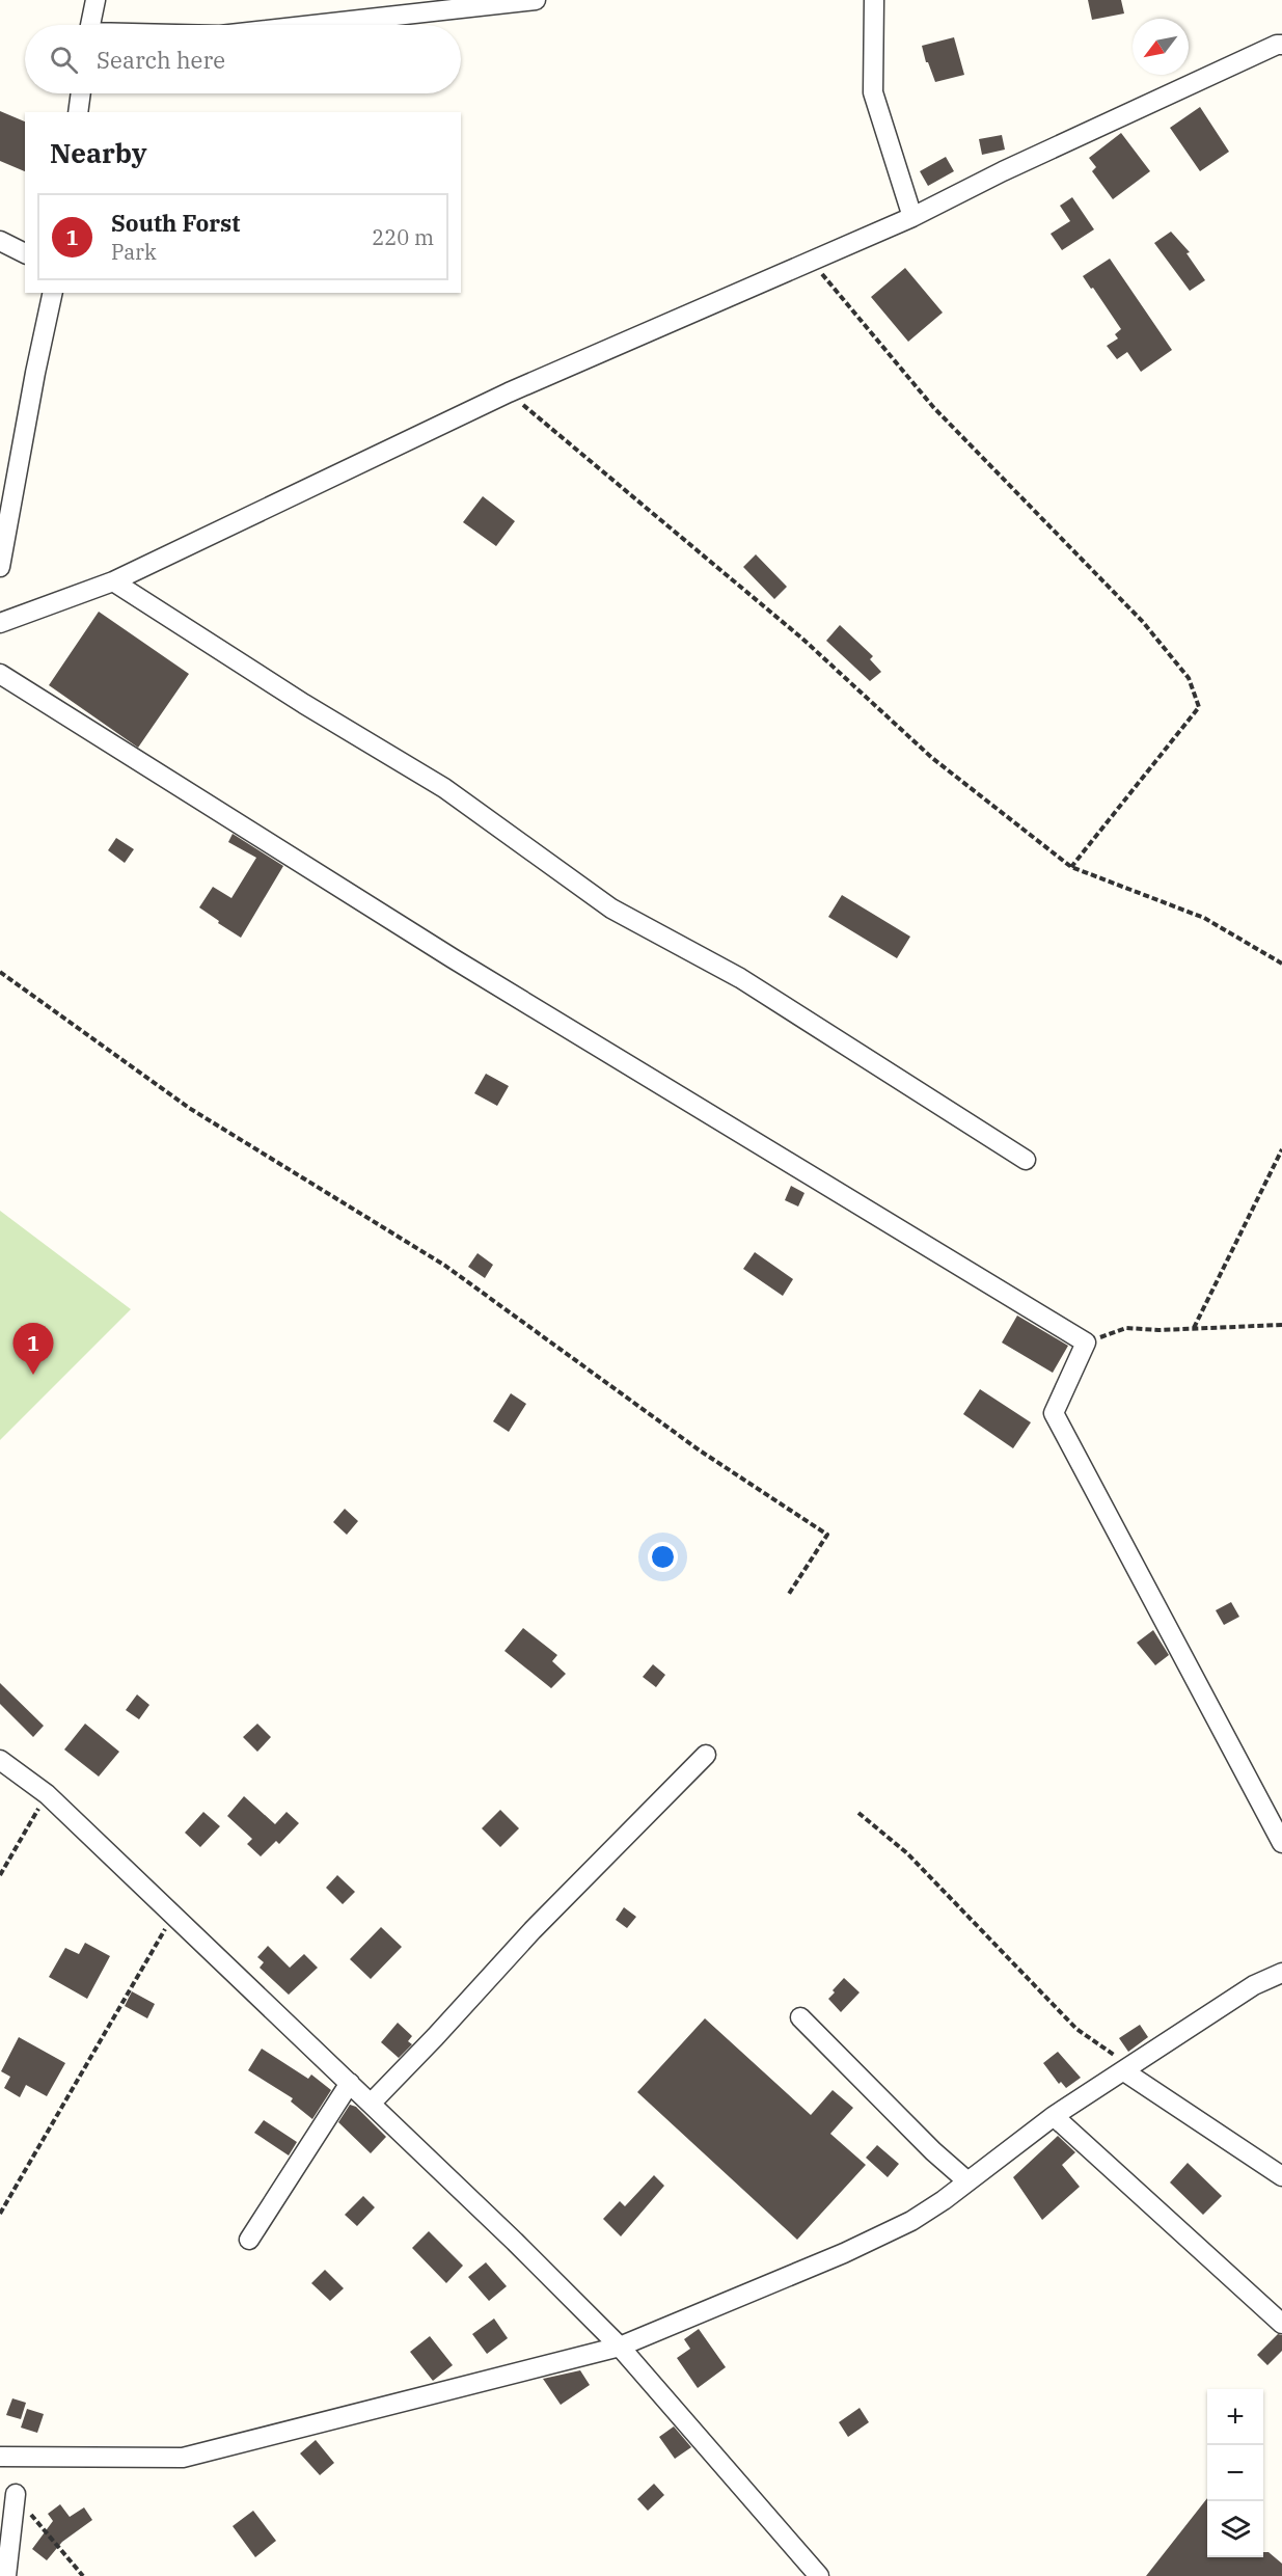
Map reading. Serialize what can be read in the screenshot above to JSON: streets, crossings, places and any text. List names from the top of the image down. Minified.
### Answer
{"north":"bottom left","page":{"search":"Search here","heading":"Nearby","list":[{"mark":"1","name":"South Forst","note":"Park","value":"220 m"}],"pins":"1","map_buttons":["+","−"]}}
